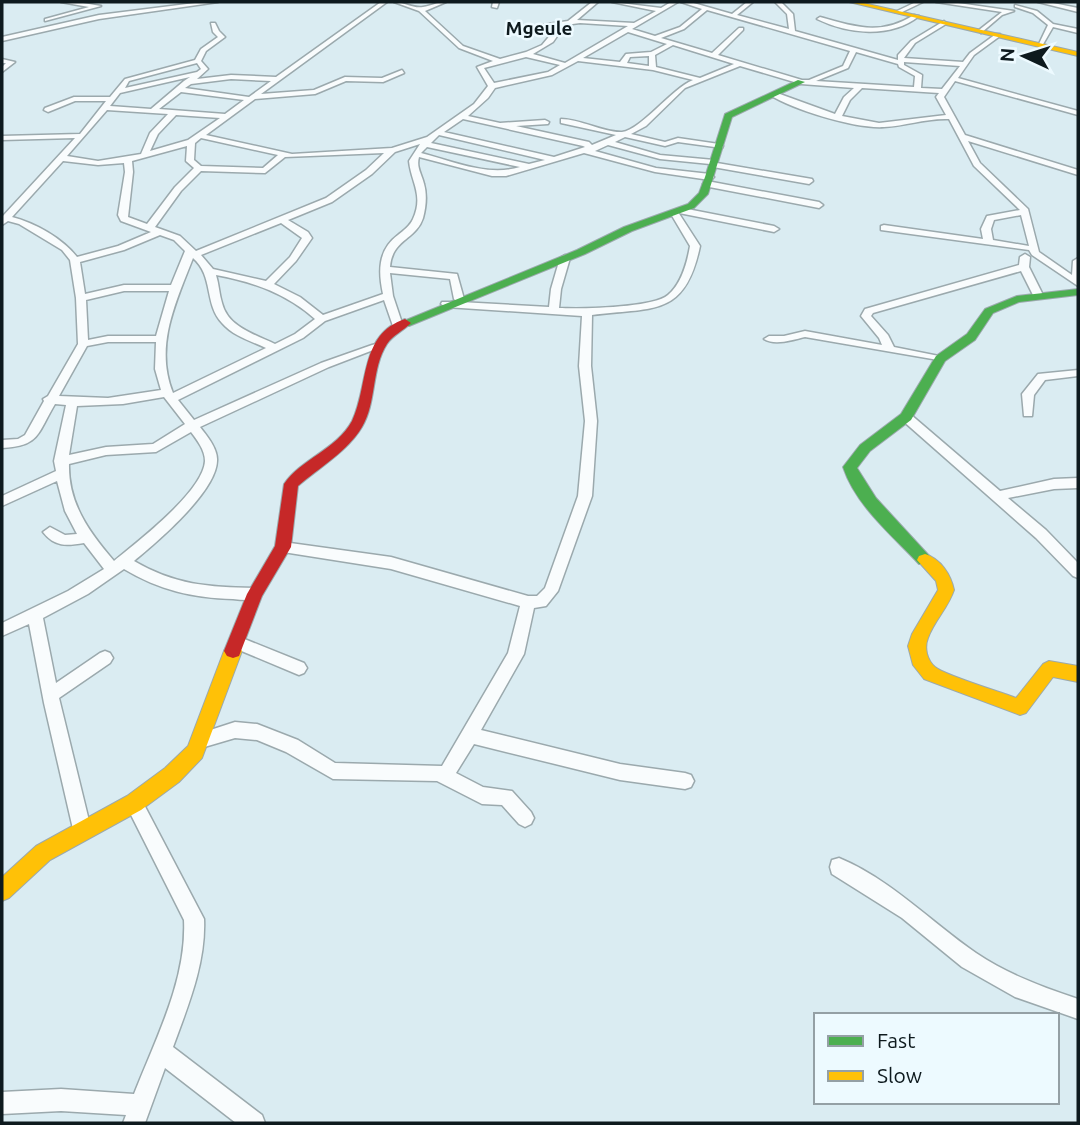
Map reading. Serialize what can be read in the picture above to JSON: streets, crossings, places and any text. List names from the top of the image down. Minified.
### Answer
{"districts":["Mgeule"],"legend":["Fast","Slow"],"north":"left"}
